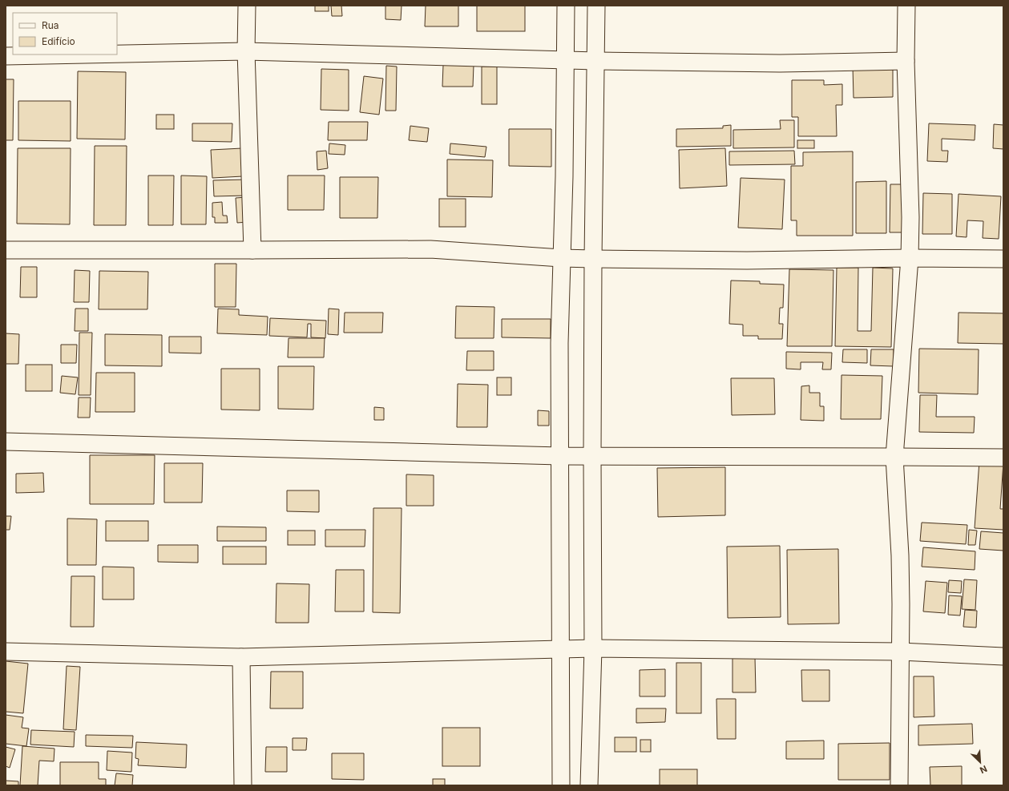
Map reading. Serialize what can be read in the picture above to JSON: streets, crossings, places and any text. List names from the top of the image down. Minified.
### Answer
{"legend":["Rua","Edifício"],"north":"bottom right"}
